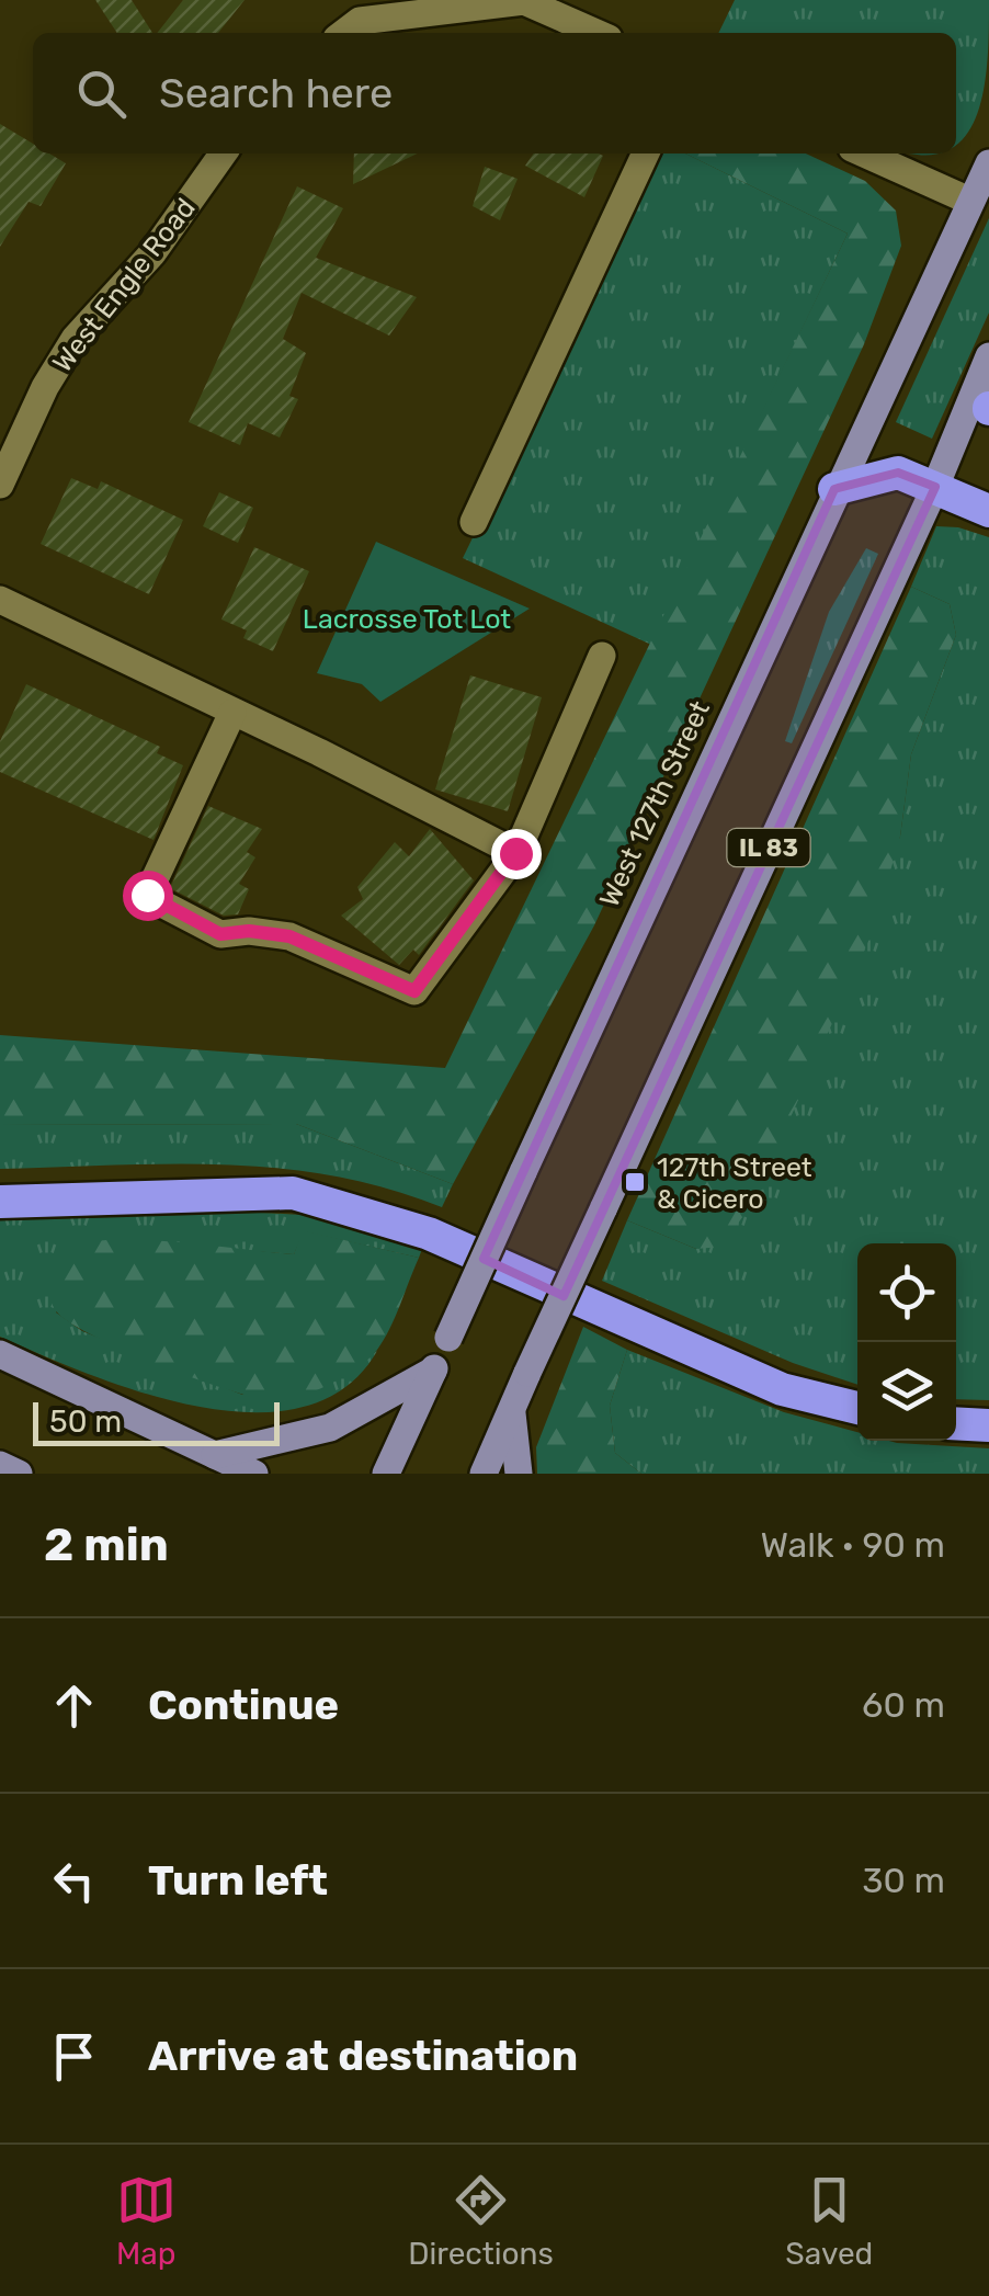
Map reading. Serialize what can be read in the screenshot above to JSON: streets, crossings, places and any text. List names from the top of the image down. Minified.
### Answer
{"streets":{"main road":["West 127th Street","IL 83"],"street":["West Engle Road"]},"parks":["Lacrosse Tot Lot"],"places":{"transit":["127th Street & Cicero"]},"scale_bar":"50 m","page":{"search":"Search here","scale":"50 m","heading":["2 min","Walk · 90 m"],"list":[["Continue","60 m"],["Turn left","30 m"],"Arrive at destination"],"nav":["Map","Directions","Saved"]}}
